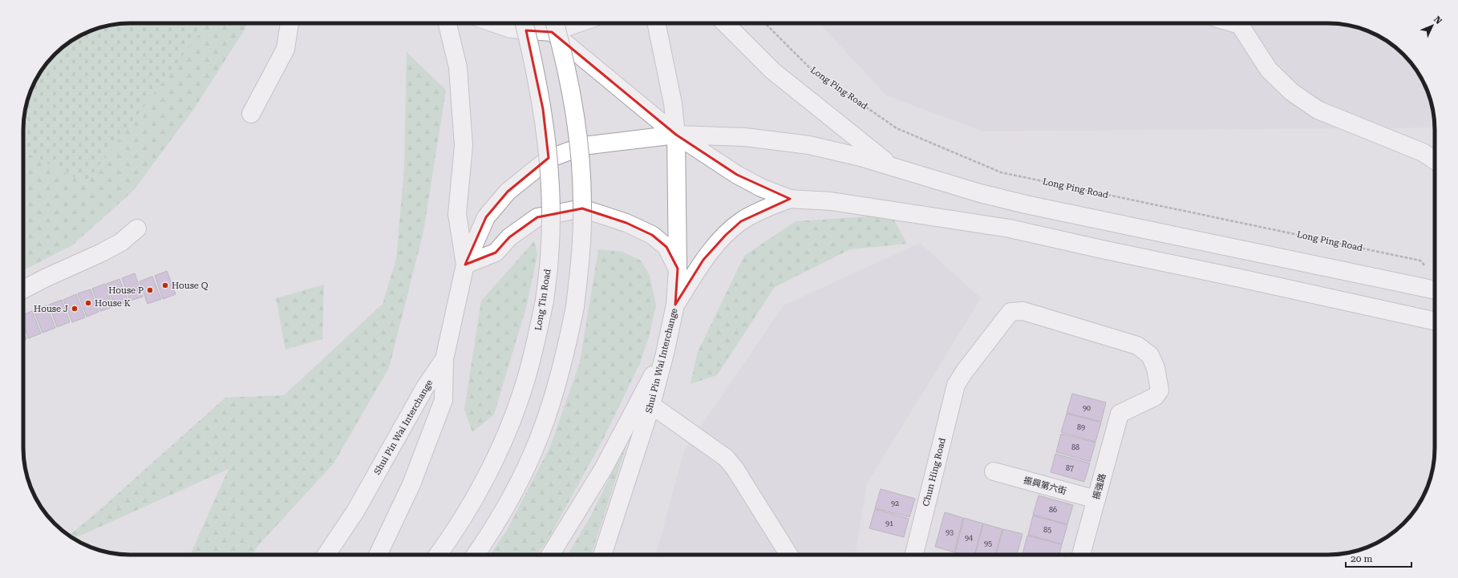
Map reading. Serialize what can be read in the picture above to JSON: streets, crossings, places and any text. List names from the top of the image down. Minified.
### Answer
{"streets":{"main road":["Long Tin Road","Shui Pin Wai Interchange","Chun Hing Road","振興第六街","振強路"],"path":["Long Ping Road"]},"crossings":[["Chun Hing Road","振強路"],["振興第六街","振強路"]],"places":["House Q","House P","House K","House J"],"house_numbers":["90","89","88","87","92","86","91","85","93","94","95"],"scale_bar":"20 m","north":"top right"}
